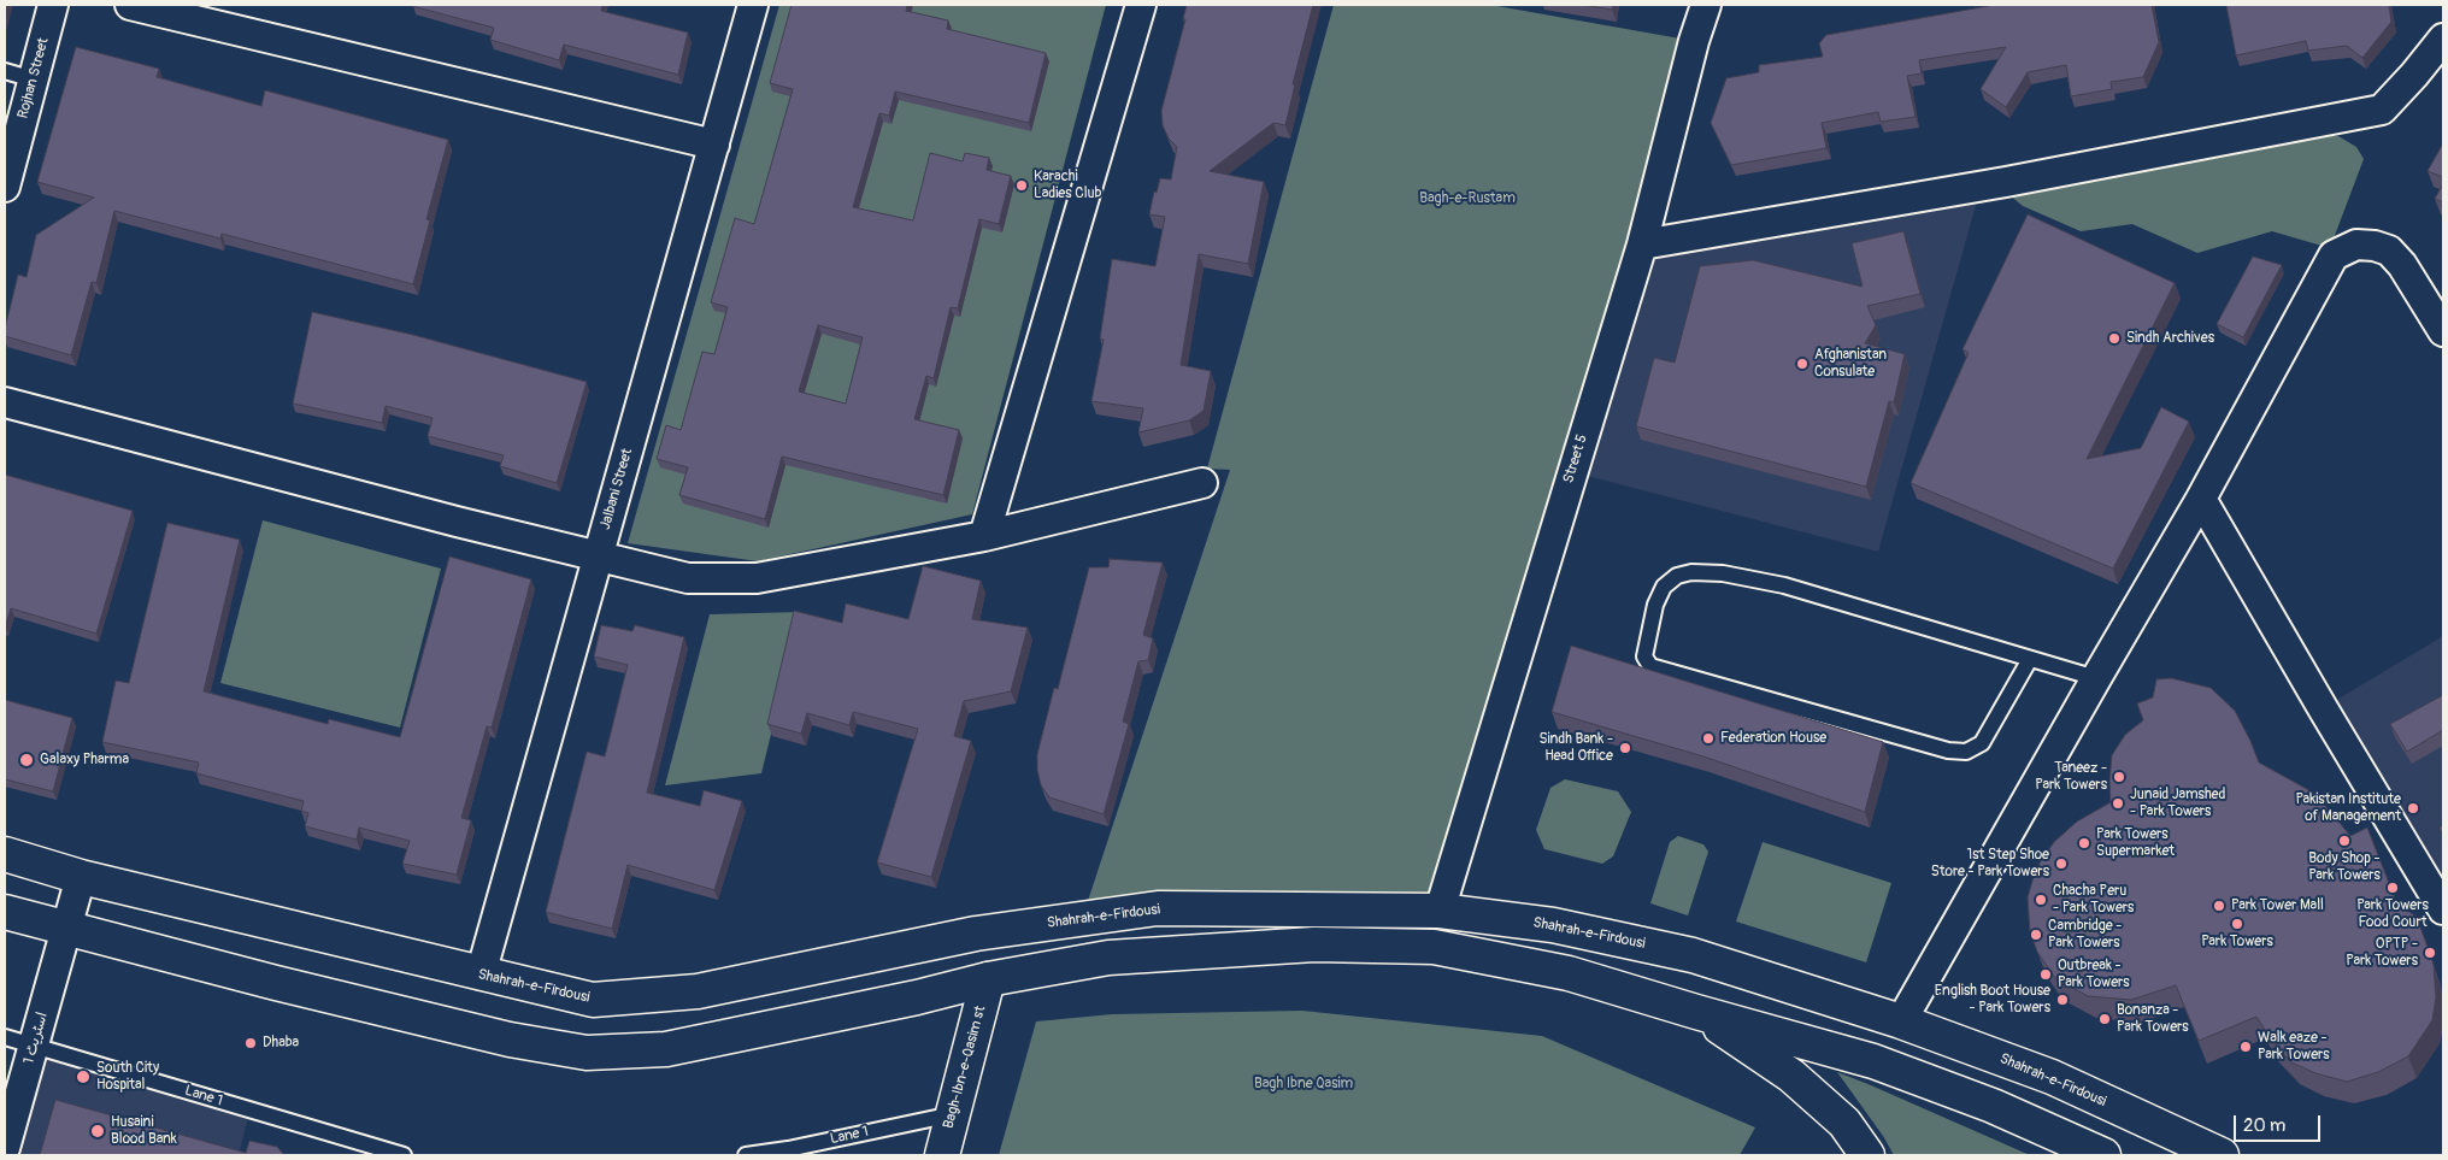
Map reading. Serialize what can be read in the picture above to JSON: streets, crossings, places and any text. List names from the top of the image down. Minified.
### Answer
{"streets":{"main road":["Shahrah-e-Firdousi","Bagh-Ibn-e-Qasim st"],"street":["Rojhan Street","Street 5","Jalbani Street","اسٹریٹ 1"],"lane":["Lane 1"]},"crossings":[["Street 5","Shahrah-e-Firdousi"],["Jalbani Street","Shahrah-e-Firdousi"],["Shahrah-e-Firdousi","اسٹریٹ 1"],["اسٹریٹ 1","Lane 1"],["Bagh-Ibn-e-Qasim st","Lane 1"]],"parks":["Bagh-e-Rustam","Bagh Ibne Qasim"],"places":["Karachi Ladies Club","Sindh Archives","Afghanistan Consulate","Federation House","Sindh Bank - Head Office","Galaxy Pharma","Taneez - Park Towers","Junaid Jamshed - Park Towers","Pakistan Institute of Management","Body Shop - Park Towers","Park Towers Supermarket","1st Step Shoe Store - Park Towers","Park Towers Food Court","Chacha Peru - Park Towers","Park Tower Mall","Park Towers","Cambridge - Park Towers","OPTP - Park Towers","Outbreak - Park Towers","English Boot House - Park Towers","Bonanza - Park Towers","Dhaba","Walk eaze - Park Towers","South City Hospital","Husaini Blood Bank"],"scale_bar":"20 m"}
